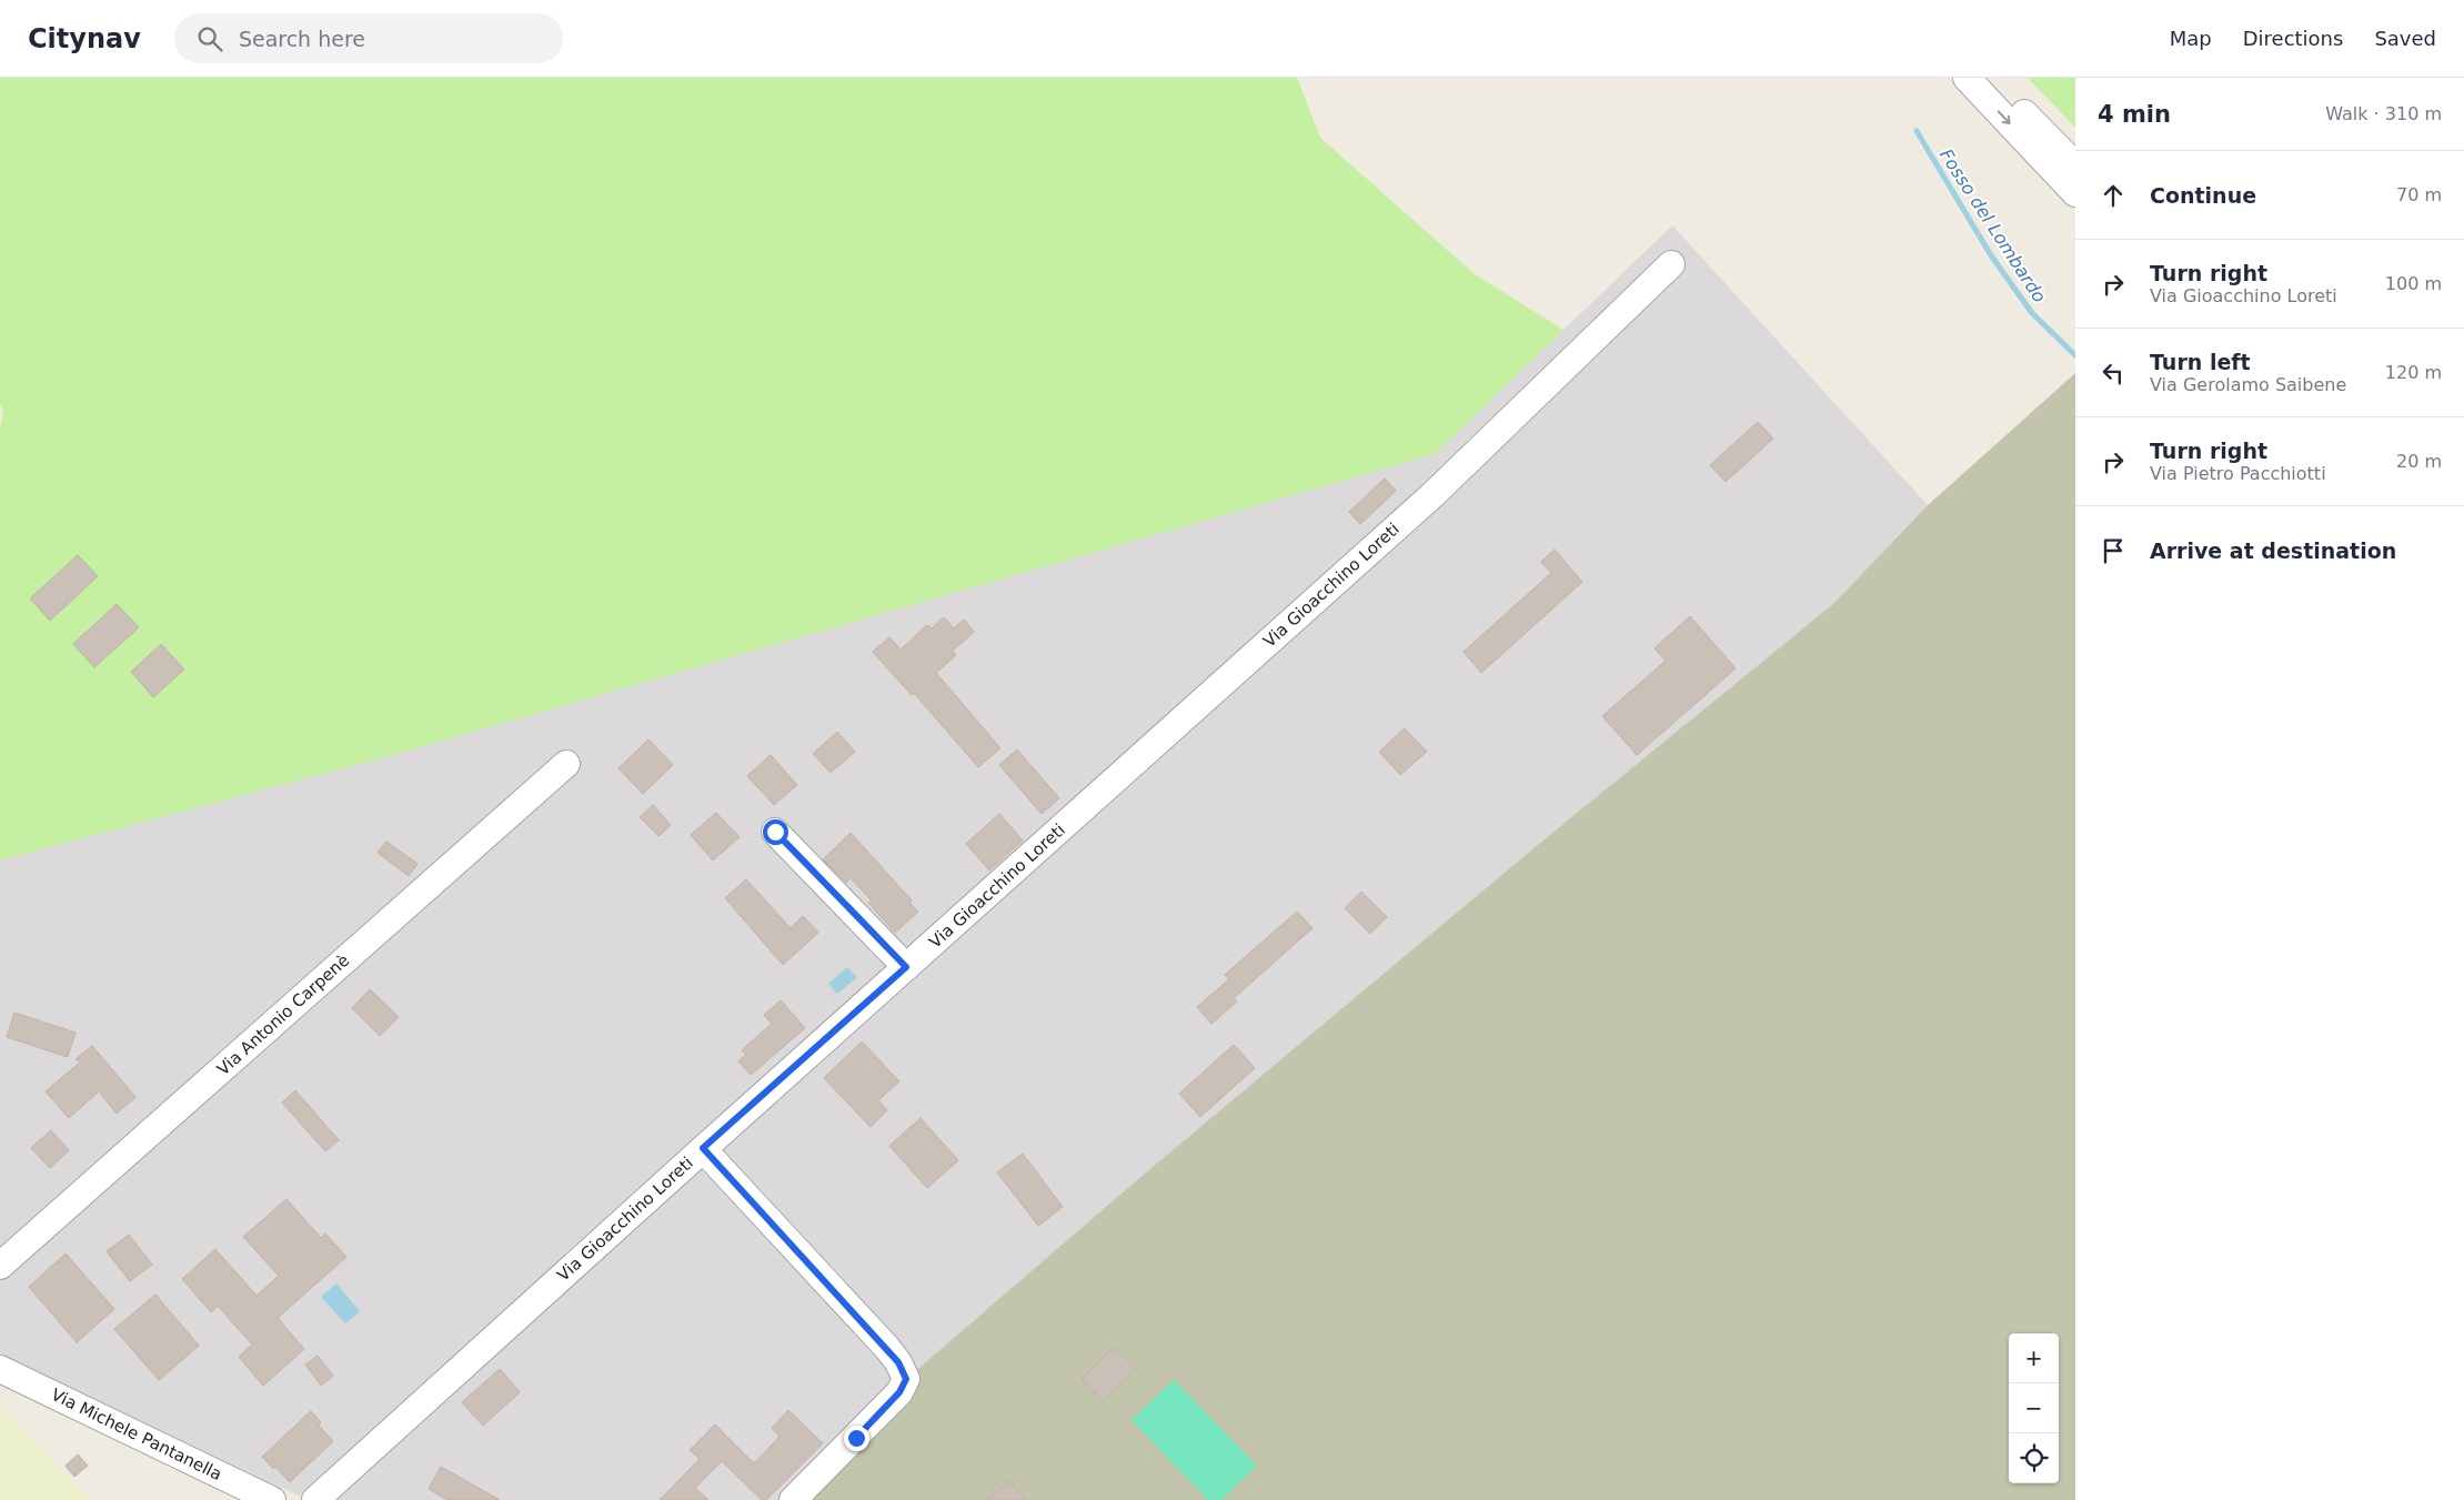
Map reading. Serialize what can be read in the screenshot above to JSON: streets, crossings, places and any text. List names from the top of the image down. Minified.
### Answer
{"streets":{"street":["Via Gioacchino Loreti","Via Antonio Carpenè","Via Michele Pantanella"]},"water":["Fosso del Lombardo"],"page":{"header":"Citynav","search":"Search here","nav":["Map","Directions","Saved"],"heading":["4 min","Walk · 310 m"],"list":[["Continue","70 m"],["Turn right","Via Gioacchino Loreti","100 m"],["Turn left","Via Gerolamo Saibene","120 m"],["Turn right","Via Pietro Pacchiotti","20 m"],"Arrive at destination"],"map_buttons":["+","−"]}}
